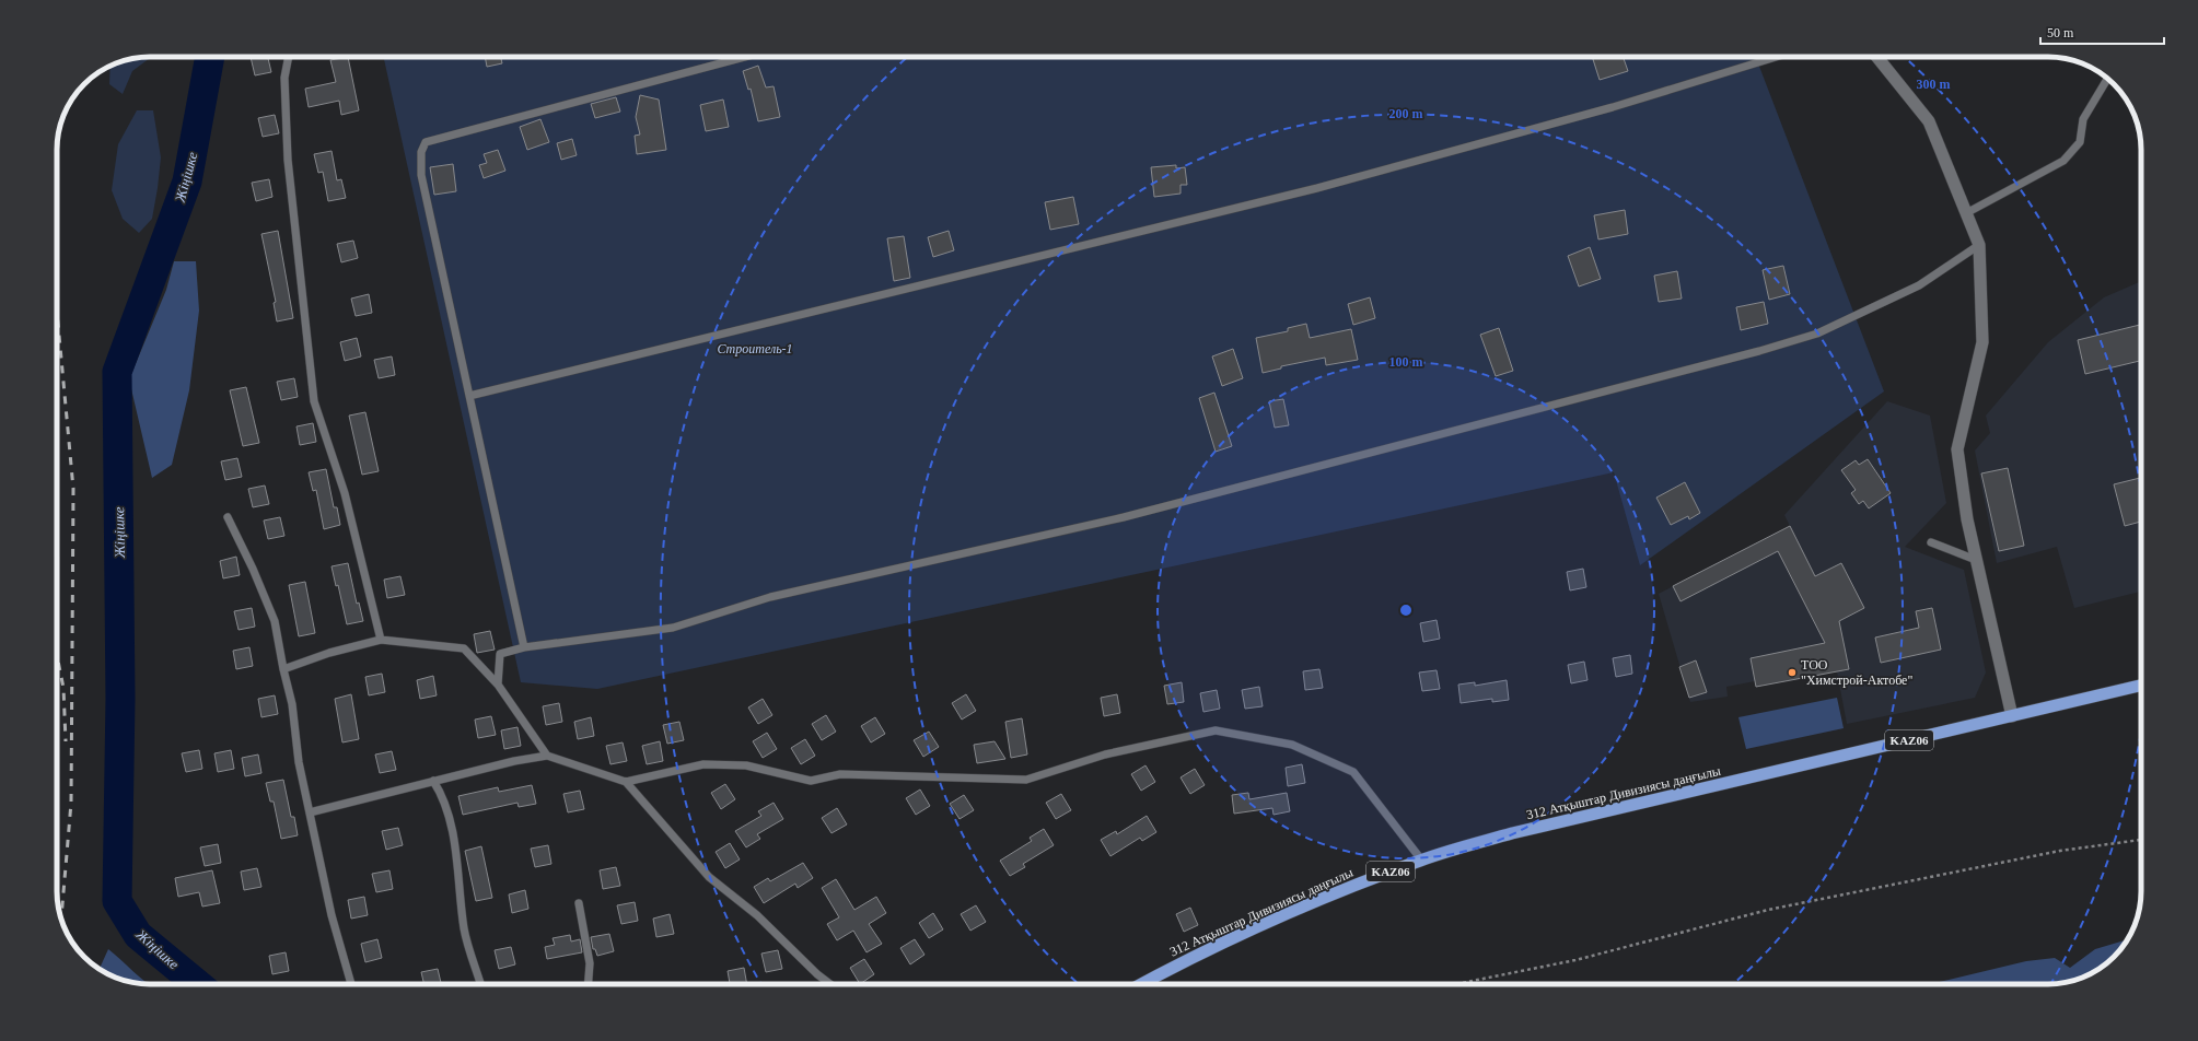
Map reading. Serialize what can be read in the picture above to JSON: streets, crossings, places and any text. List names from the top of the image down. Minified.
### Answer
{"streets":{"highway":["KАZ06","312 Атқыштар Дивизиясы даңғылы"]},"water":["Жіңішке"],"parks":["Строитель-1"],"places":["ТОО \"Химстрой-Актобе\""],"scale_bar":"50 m","rings":["300 m","200 m","100 m"]}
